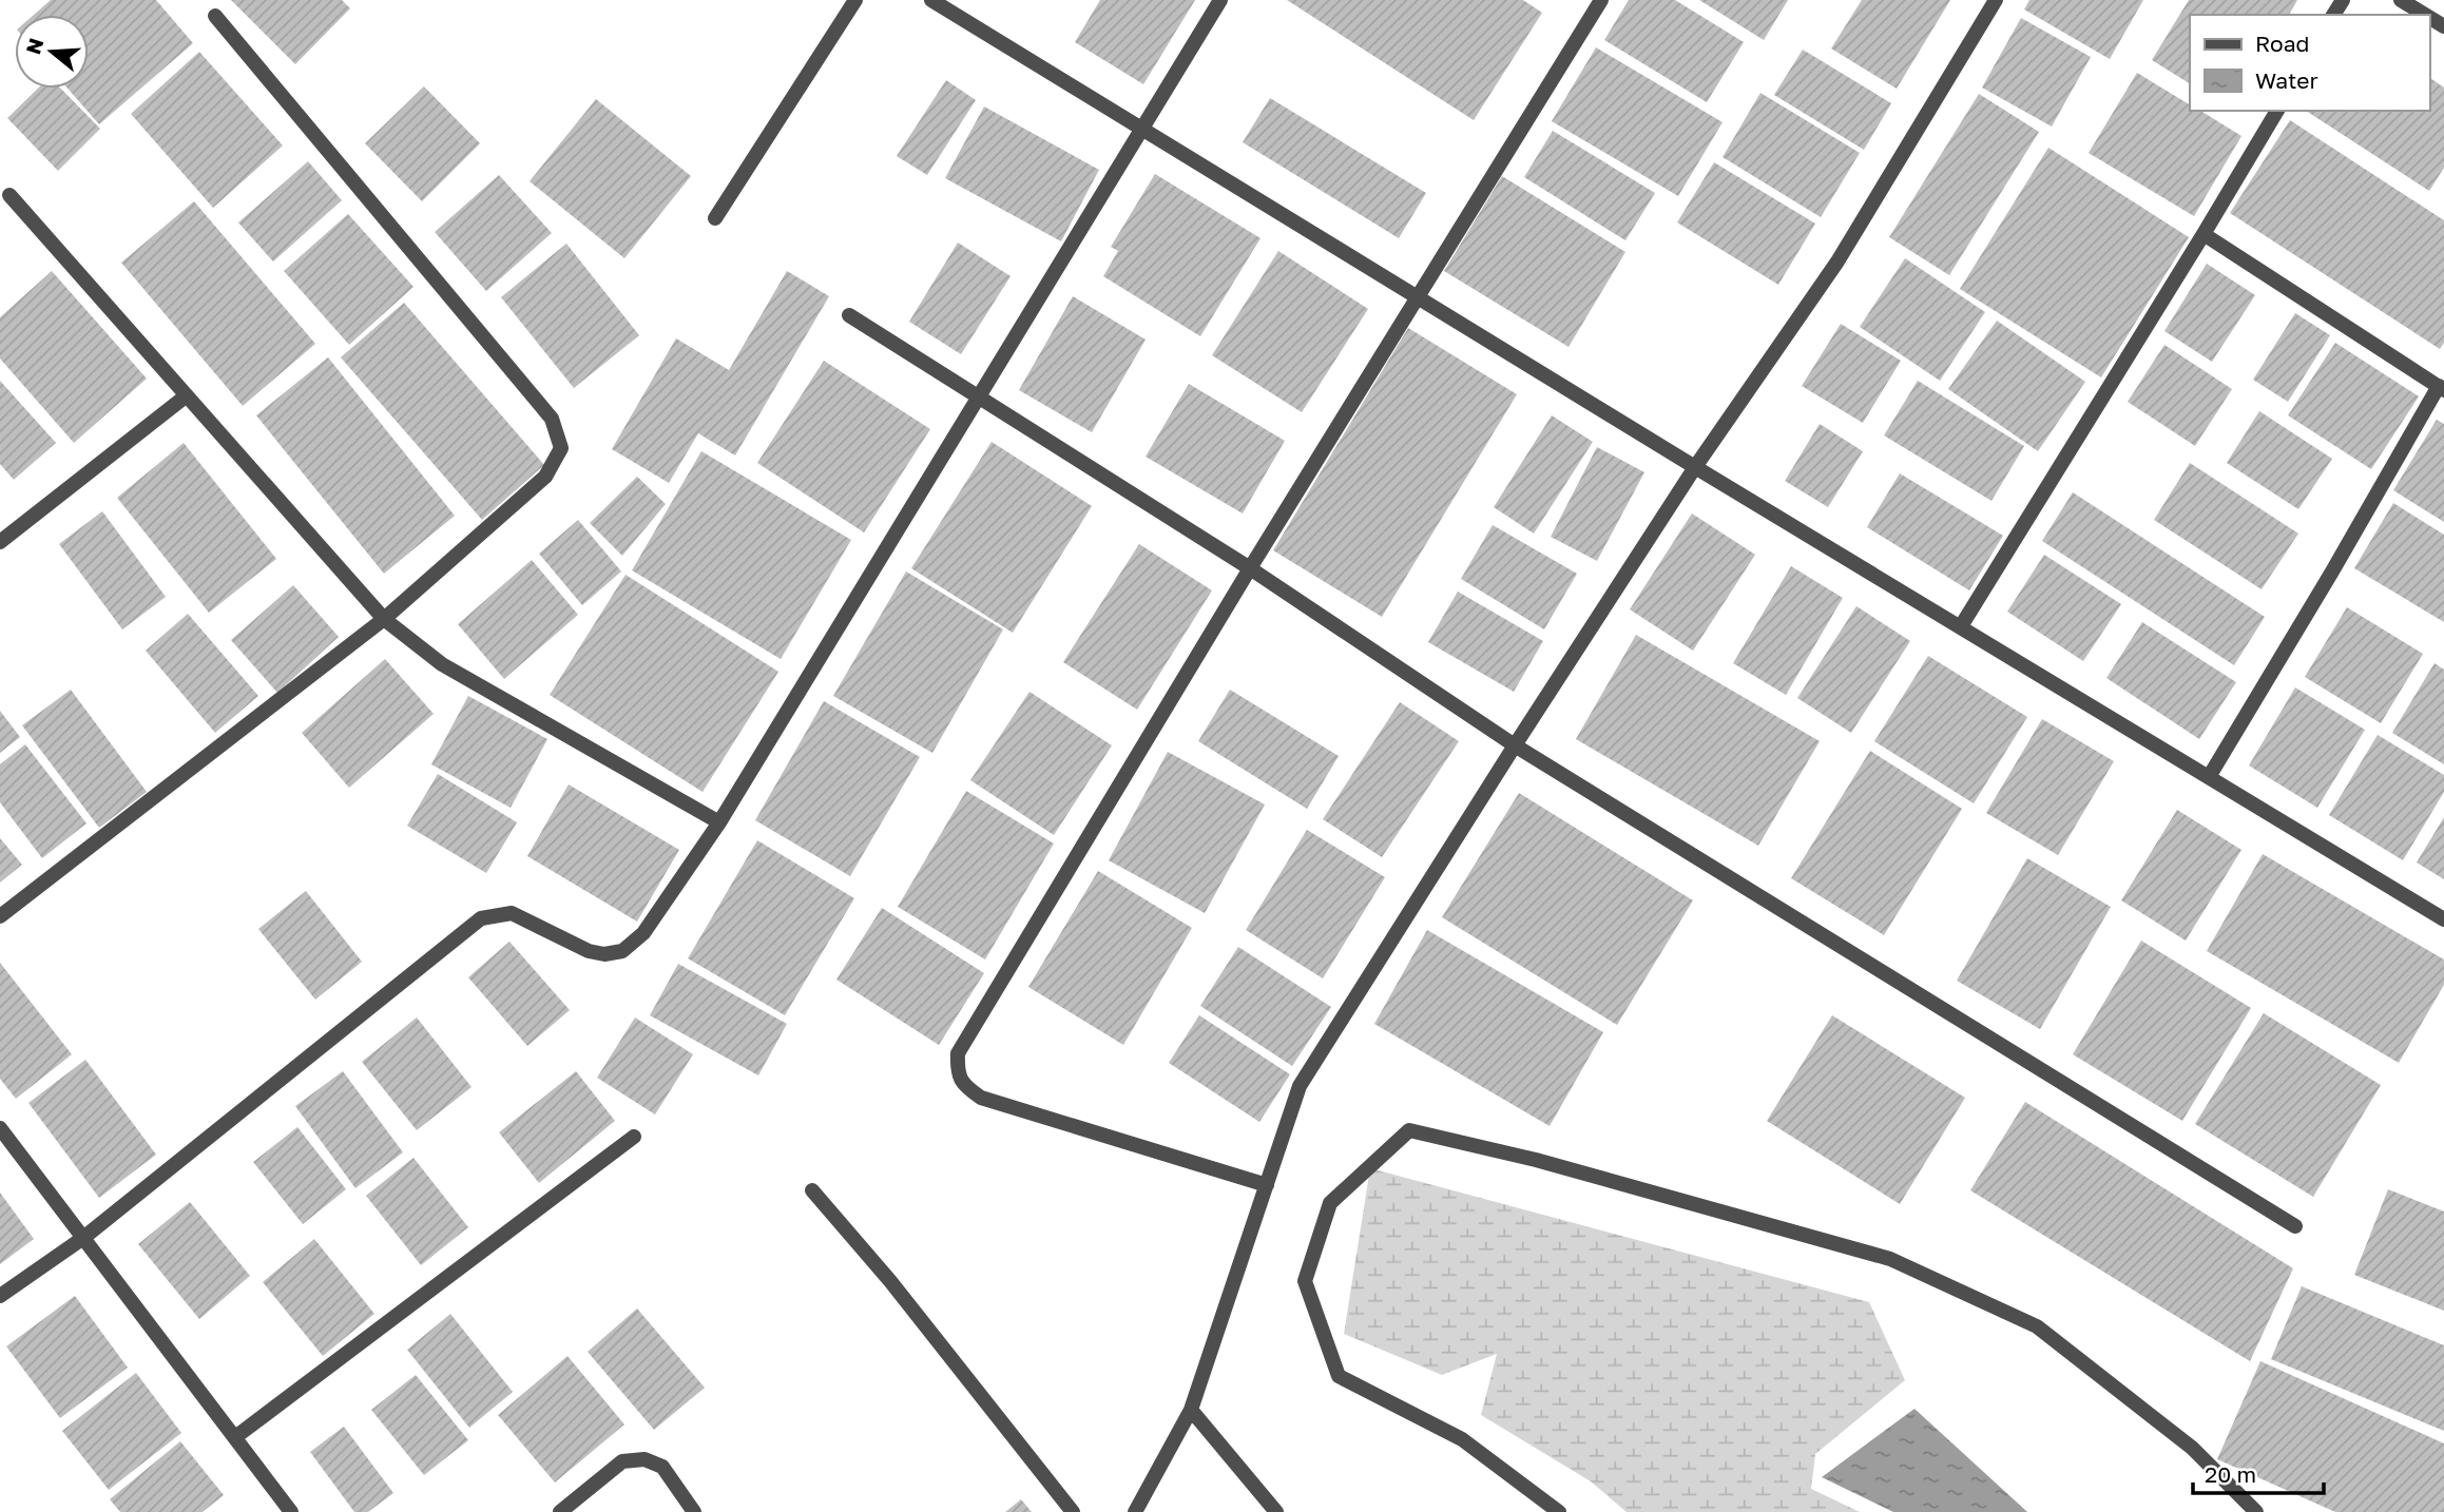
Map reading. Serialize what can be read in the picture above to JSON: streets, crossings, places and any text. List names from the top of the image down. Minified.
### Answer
{"legend":["Road","Water"],"scale_bar":"20 m","north":"left"}
